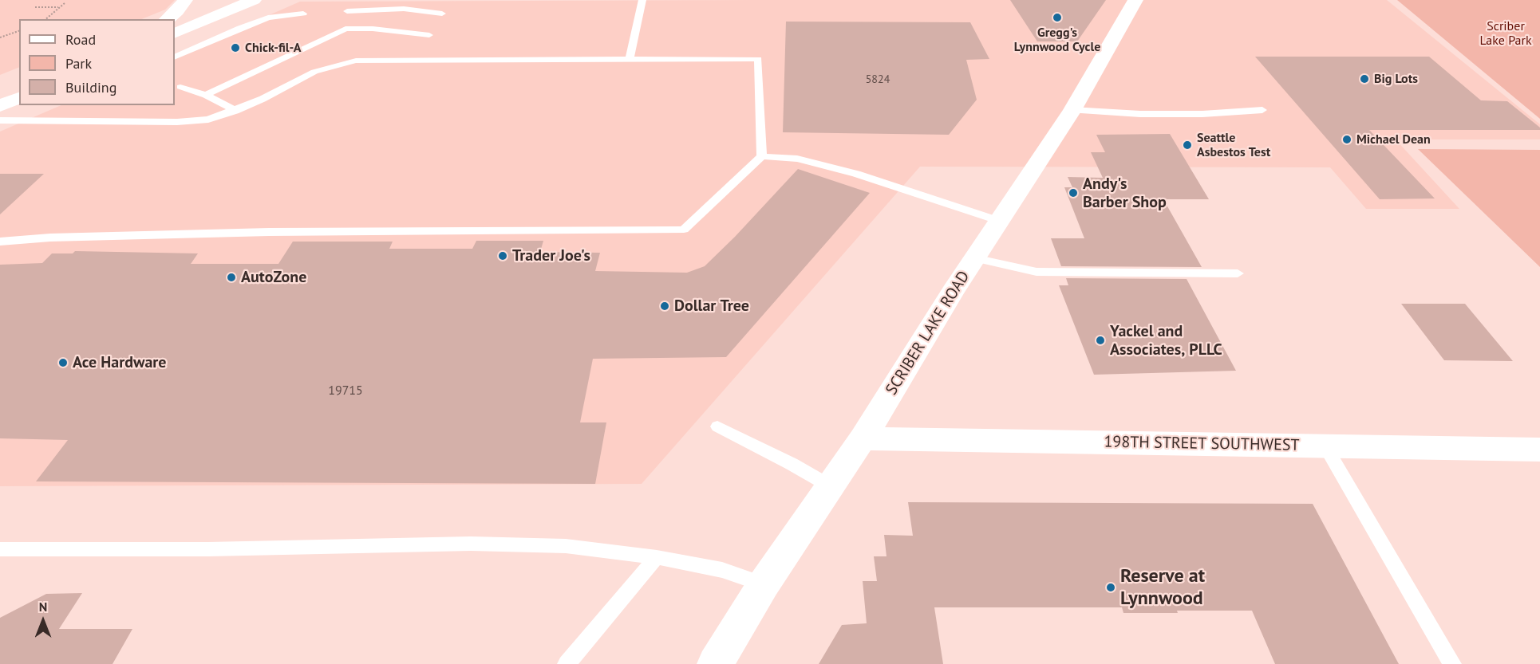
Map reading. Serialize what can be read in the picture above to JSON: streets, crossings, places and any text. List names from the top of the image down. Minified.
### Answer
{"streets":{"main road":["SCRIBER LAKE ROAD","198TH STREET SOUTHWEST"]},"crossings":[["SCRIBER LAKE ROAD","198TH STREET SOUTHWEST"]],"parks":["Scriber Lake Park"],"places":["Gregg's Lynnwood Cycle","Chick-fil-A","Big Lots","Michael Dean","Seattle Asbestos Test","Andy's Barber Shop","Trader Joe's","AutoZone","Dollar Tree","Yackel and Associates, PLLC","Ace Hardware","Reserve at Lynnwood"],"house_numbers":["5824","19715"],"legend":["Road","Park","Building"],"north":"top"}
